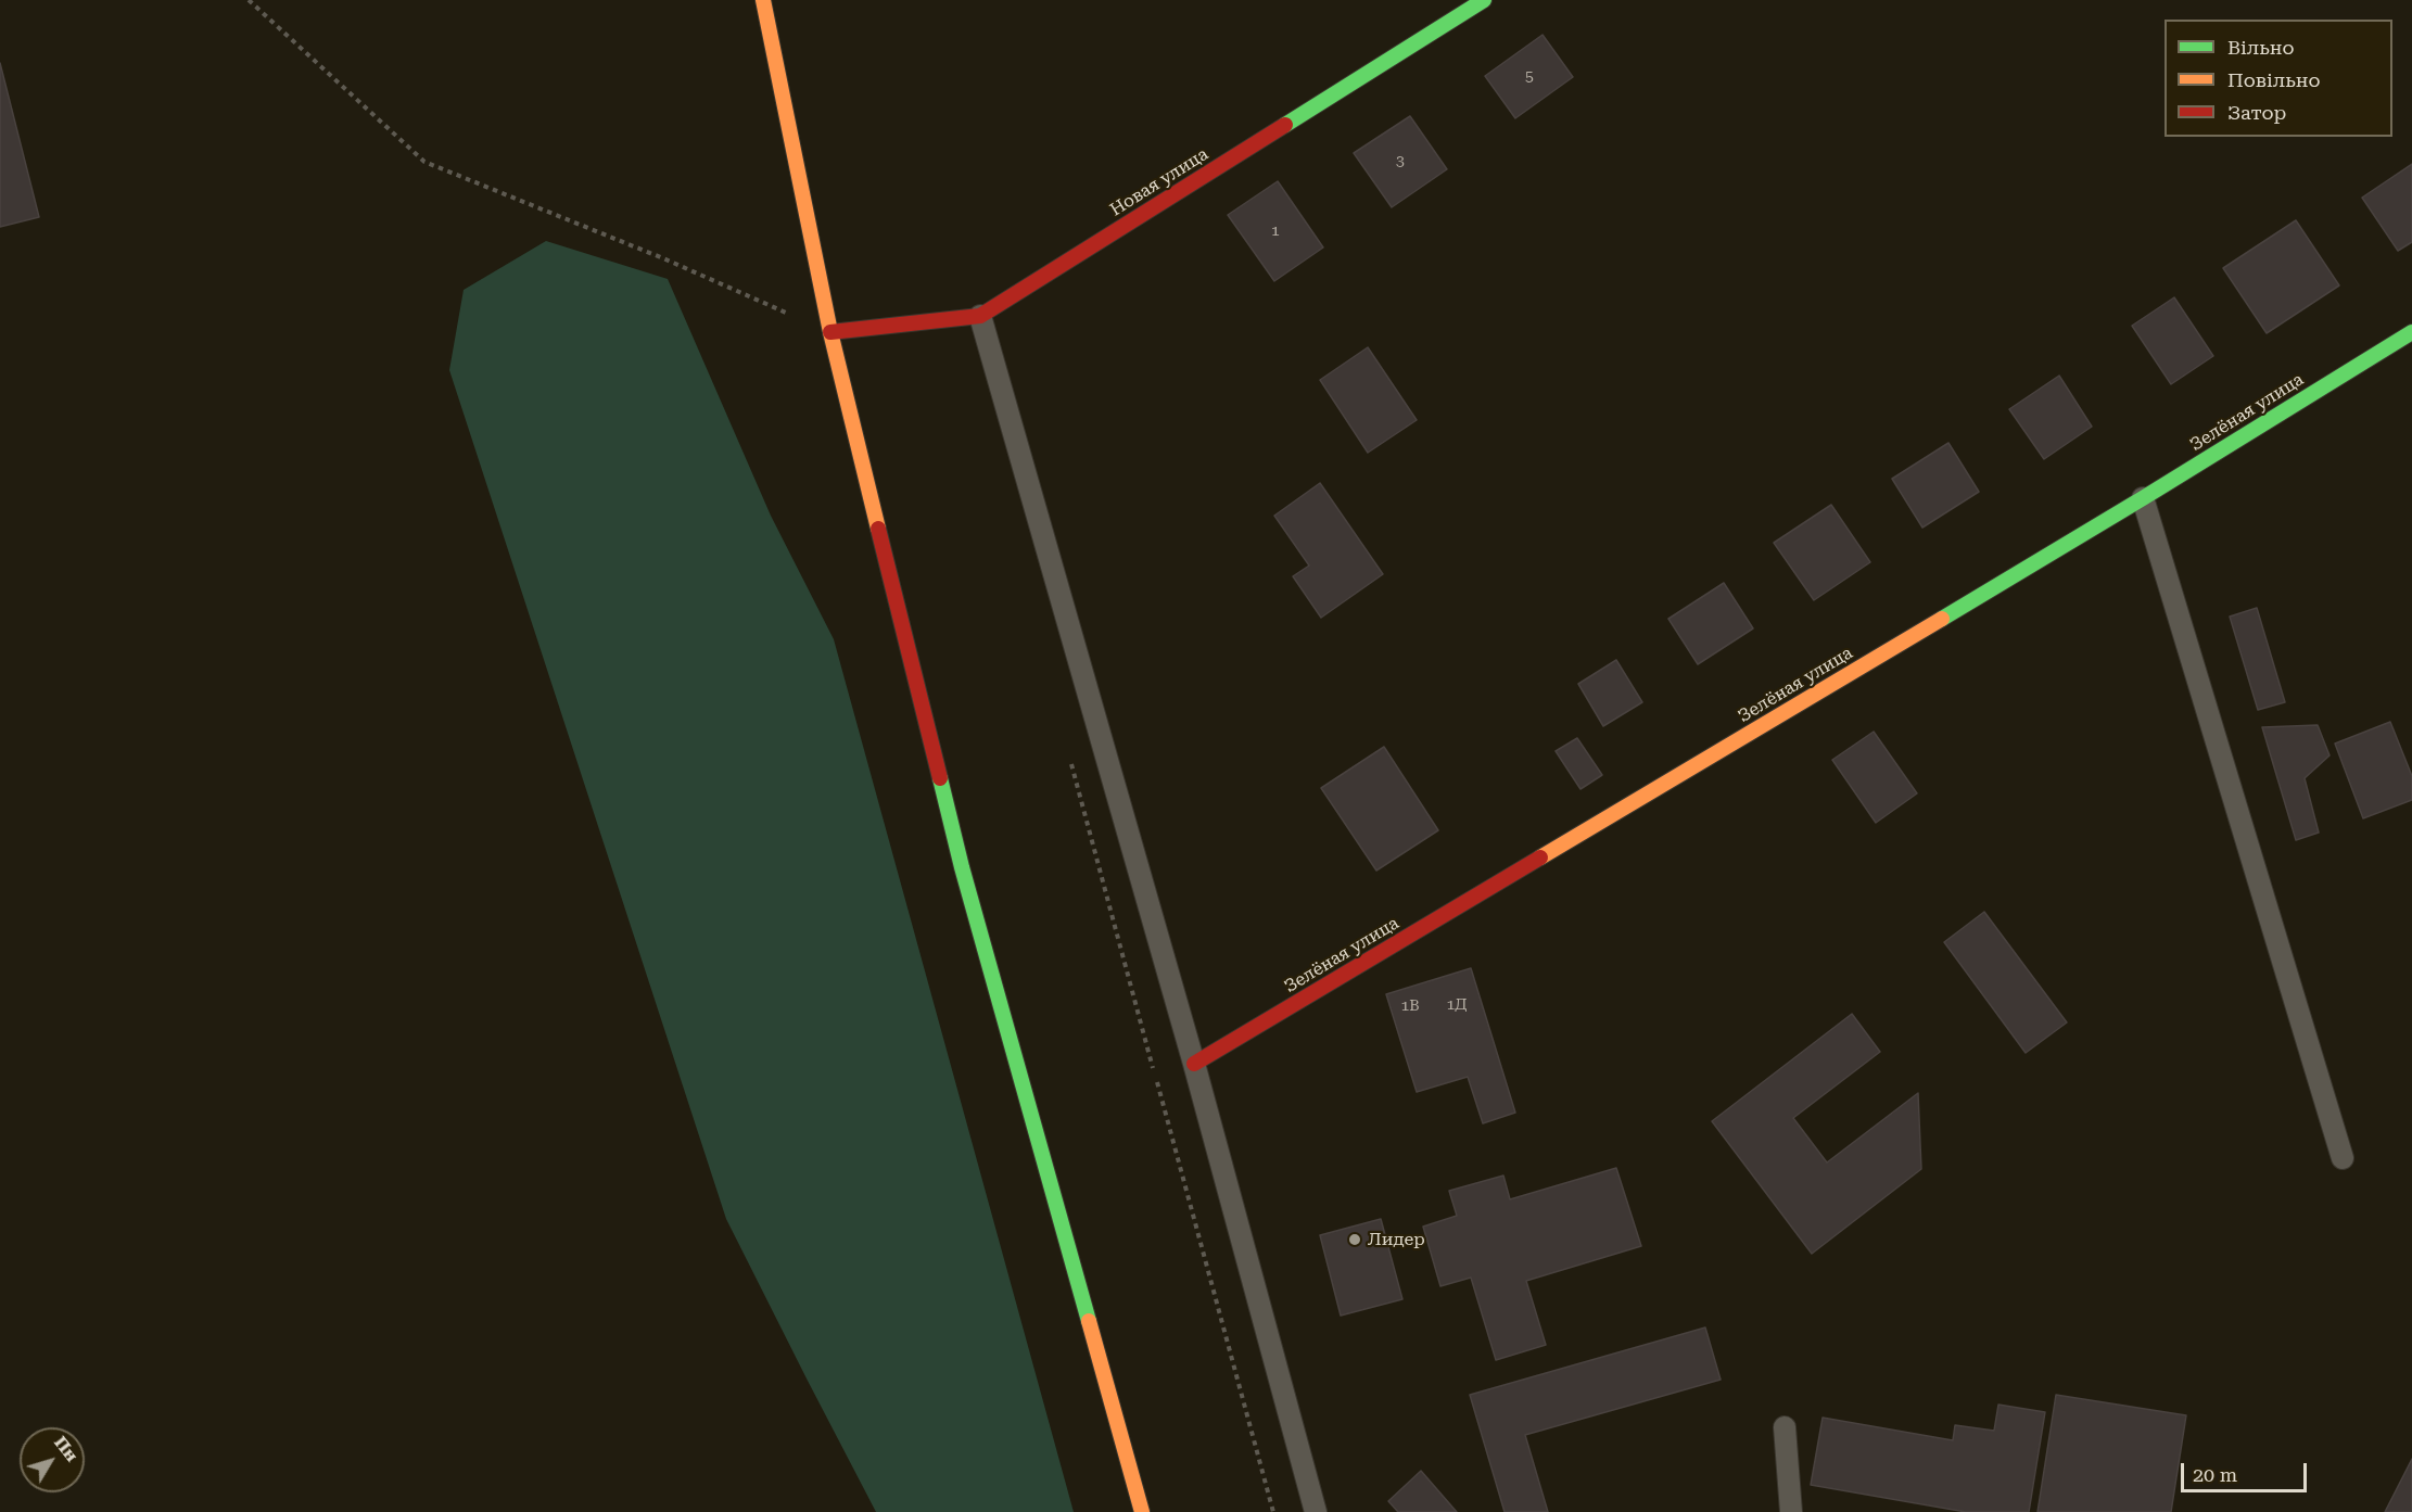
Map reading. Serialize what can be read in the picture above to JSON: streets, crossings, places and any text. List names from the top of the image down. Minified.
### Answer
{"streets":{"street":["Новая улица","Зелёная улица"]},"places":["Лидер"],"house_numbers":["5","3","1","1Д","1В"],"legend":["Вільно","Повільно","Затор"],"scale_bar":"20 m","north":"top right"}
